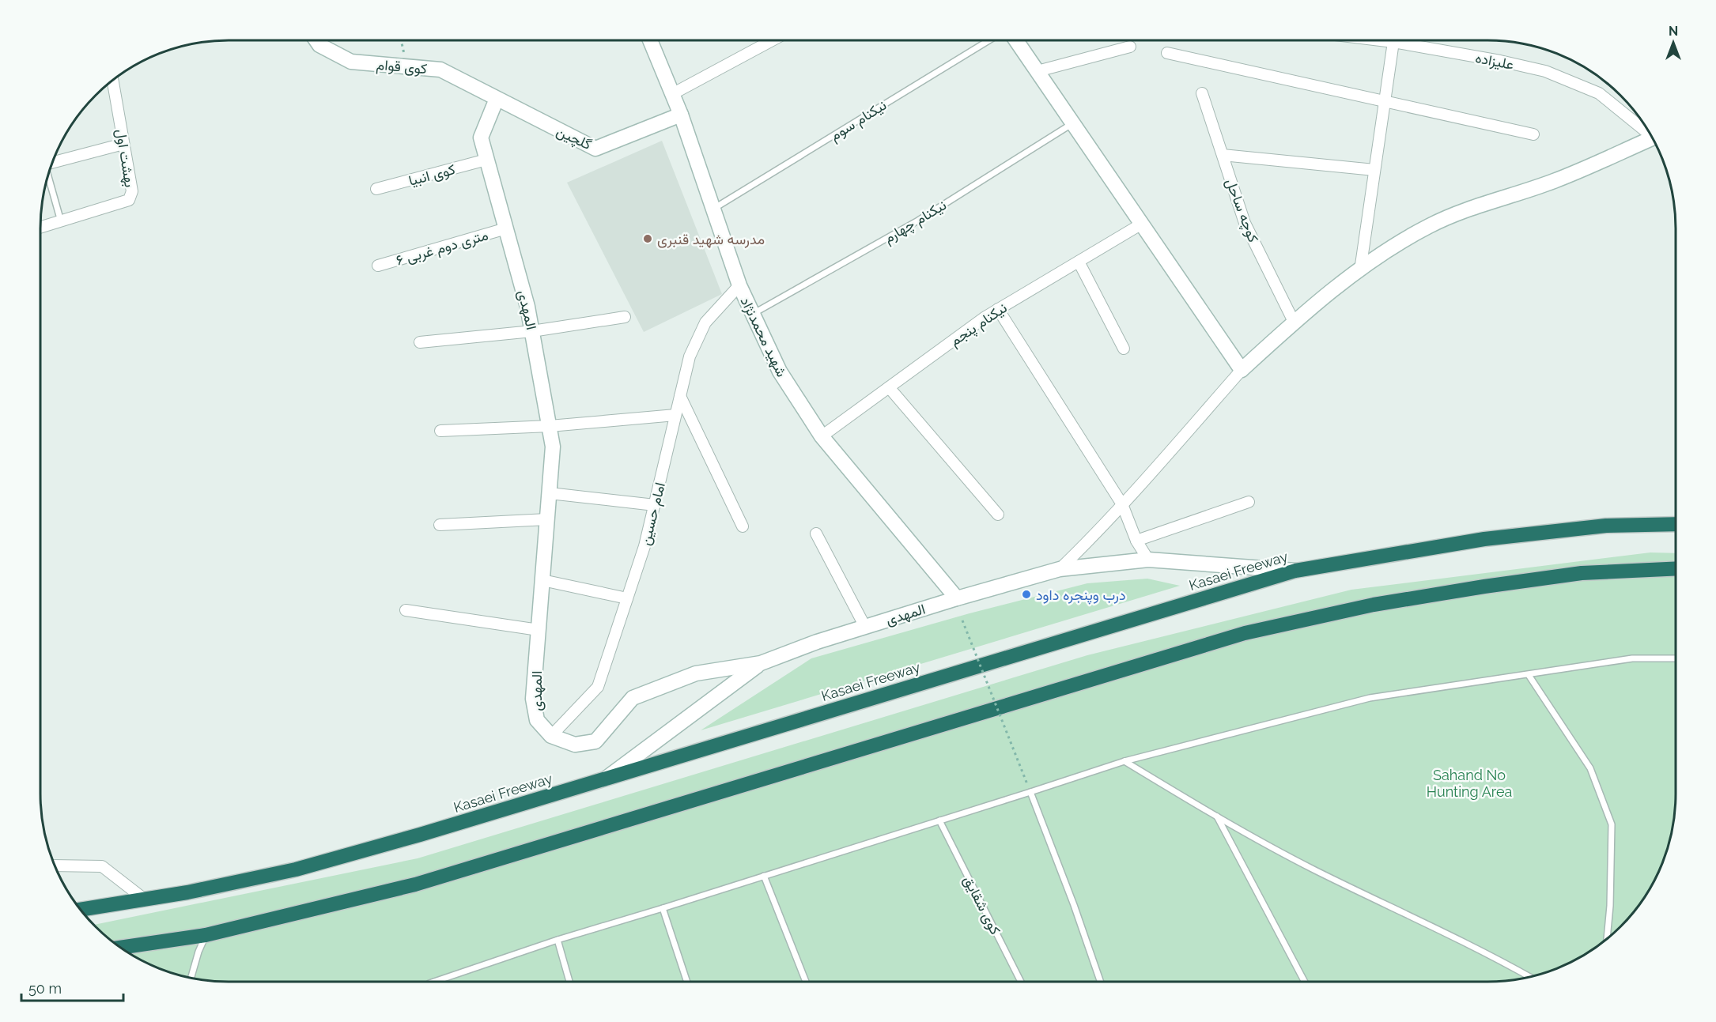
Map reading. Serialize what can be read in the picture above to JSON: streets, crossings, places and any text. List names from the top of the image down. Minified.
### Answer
{"streets":{"highway":["Kasaei Freeway"],"street":["علیزاده","کوی قوام","گلچین","بهشت اول","کوی انبیا","کوچه ساحل","۶ متری دوم غربی","المهدی","نیکنام پنجم","شهید محمدنژاد","امام حسین"],"lane":["نیکنام سوم","نیکنام چهارم","کوی شقایق"]},"crossings":[["کوی قوام","گلچین"],["کوی قوام","المهدی"],["نیکنام سوم","شهید محمدنژاد"],["گلچین","المهدی"],["گلچین","شهید محمدنژاد"],["کوی انبیا","المهدی"],["نیکنام چهارم","شهید محمدنژاد"],["۶ متری دوم غربی","المهدی"],["المهدی","شهید محمدنژاد"],["المهدی","امام حسین"],["المهدی","Kasaei Freeway"],["نیکنام پنجم","شهید محمدنژاد"],["شهید محمدنژاد","امام حسین"]],"parks":["Sahand No Hunting Area"],"places":["مدرسه شهید قنبری","درب وپنجره داود"],"scale_bar":"50 m","north":"top"}
